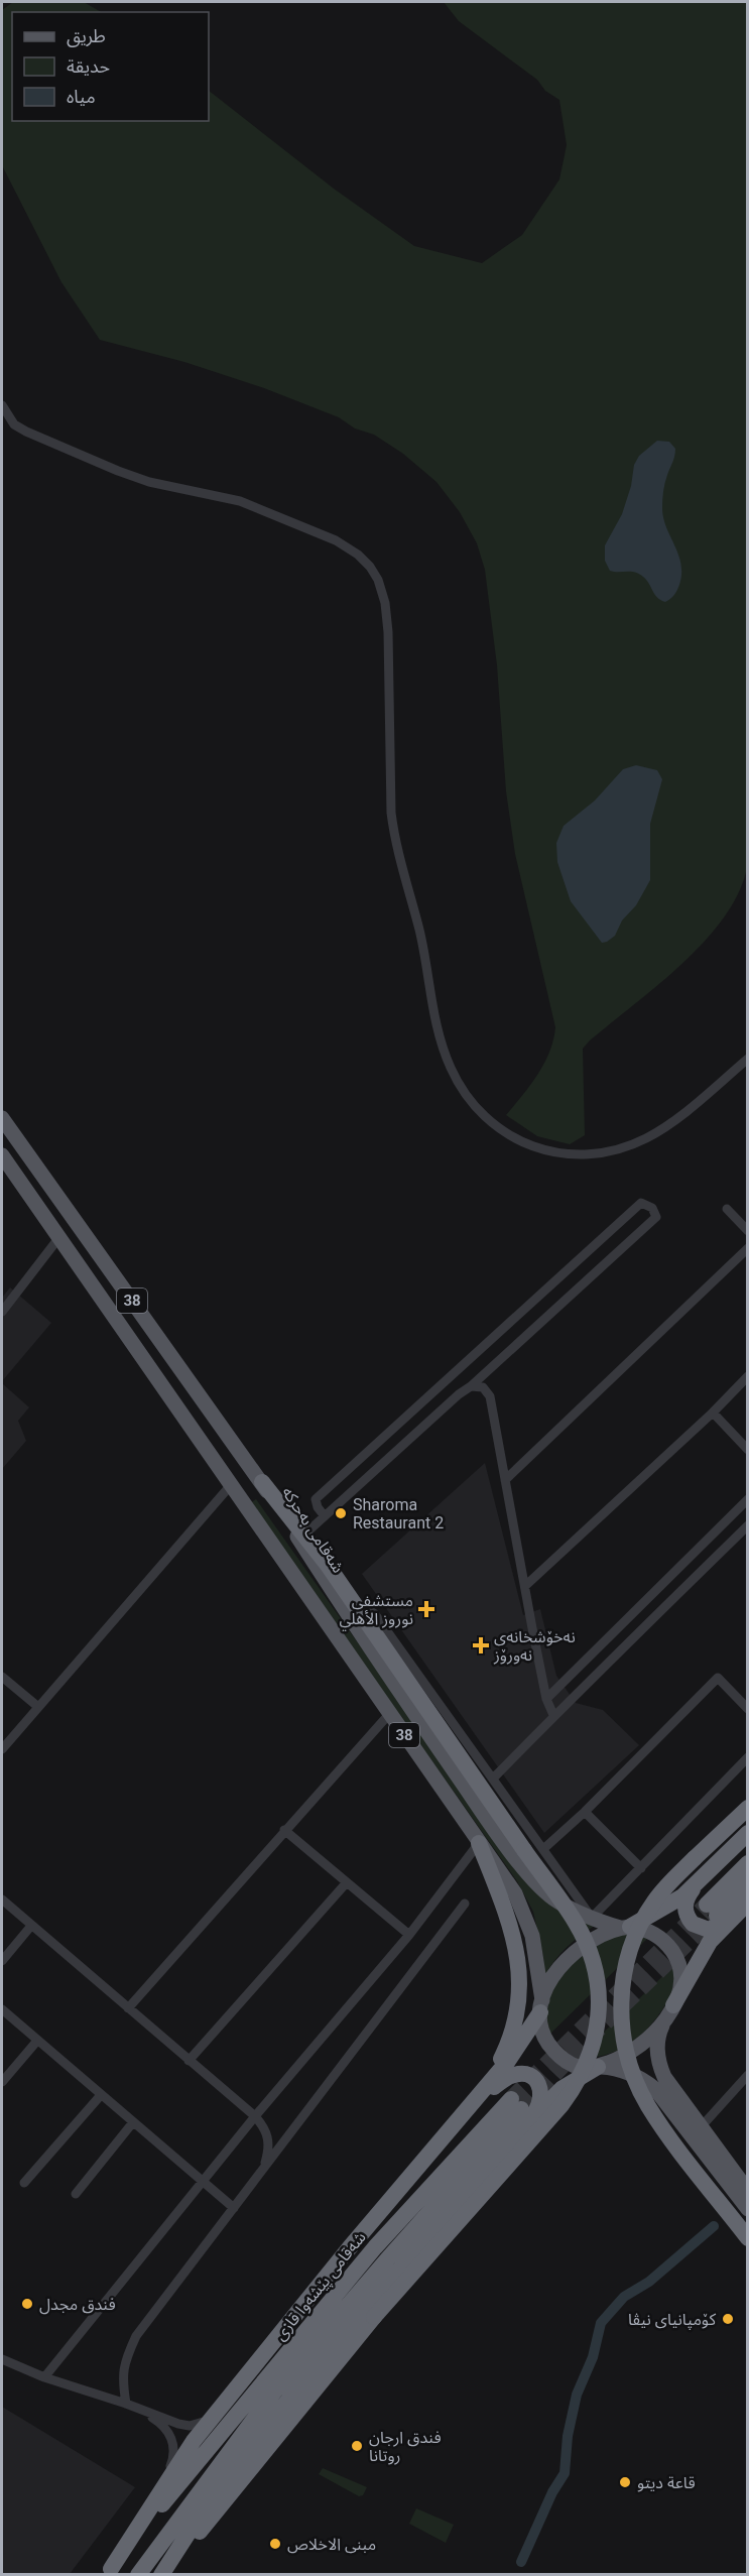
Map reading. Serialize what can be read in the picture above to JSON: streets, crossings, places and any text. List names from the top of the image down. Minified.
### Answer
{"streets":{"highway":["شەقامی پێشەوا قازی"],"main road":["38","شەقامی بەحرکە"]},"crossings":[["38","شەقامی بەحرکە"],["38","شەقامی پێشەوا قازی"],["شەقامی بەحرکە","شەقامی پێشەوا قازی"]],"places":{"other":["Sharoma Restaurant 2","فندق مجدل","کۆمپانیای نیڤا","فندق ارجان روتانا","قاعة ديتو","مبنى الاخلاص"],"health":["مستشفى نوروز الأهلي","نەخۆشخانەی نەورۆز"]},"legend":["طريق","حديقة","مياه"]}
